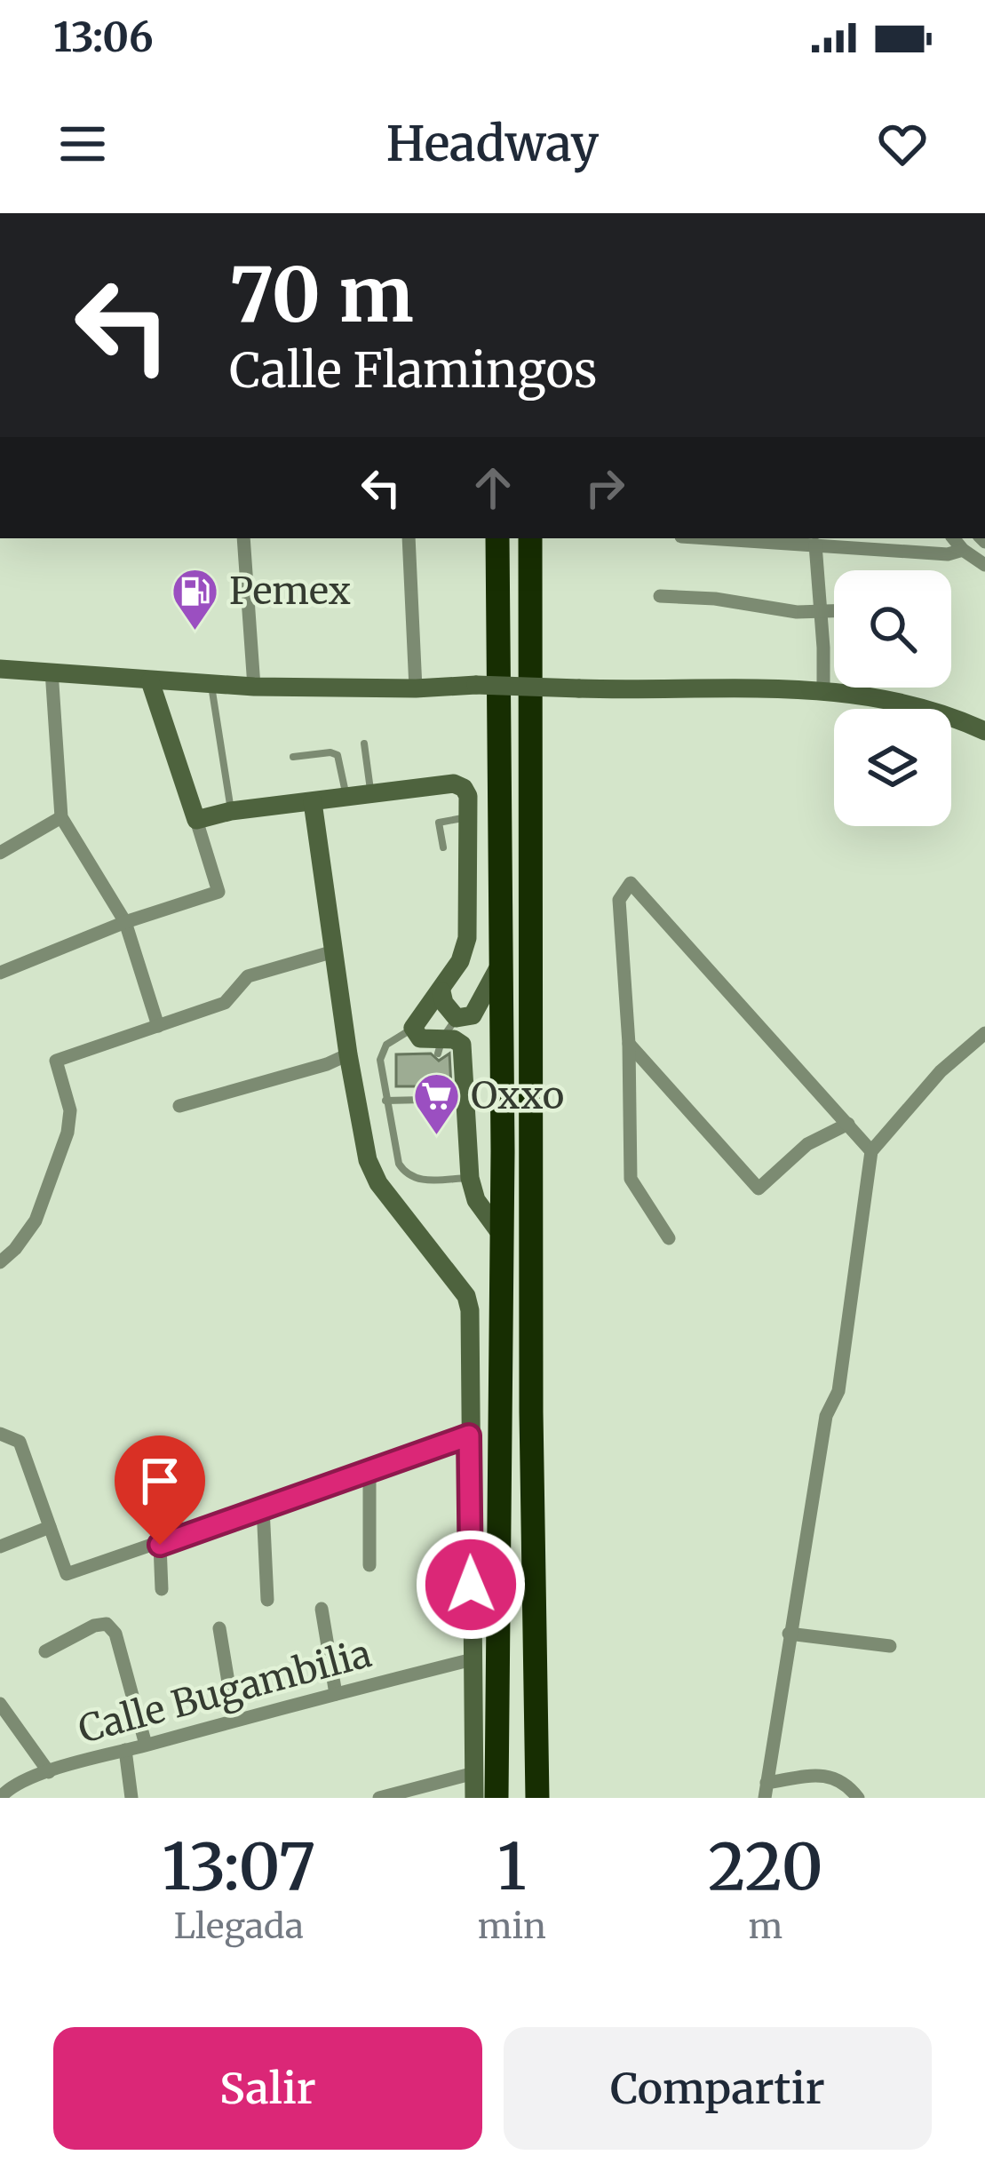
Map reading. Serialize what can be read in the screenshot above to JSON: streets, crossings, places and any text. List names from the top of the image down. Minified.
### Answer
{"streets":{"street":["Calle Bugambilia"]},"places":{"fuel station":["Pemex"],"supermarket":["Oxxo"]},"page":{"status":"13:06","header":"Headway","turn":["70 m","Calle Flamingos"],"eta":["13:07","Llegada","1","min","220","m"],"buttons":["Salir","Compartir"]}}
